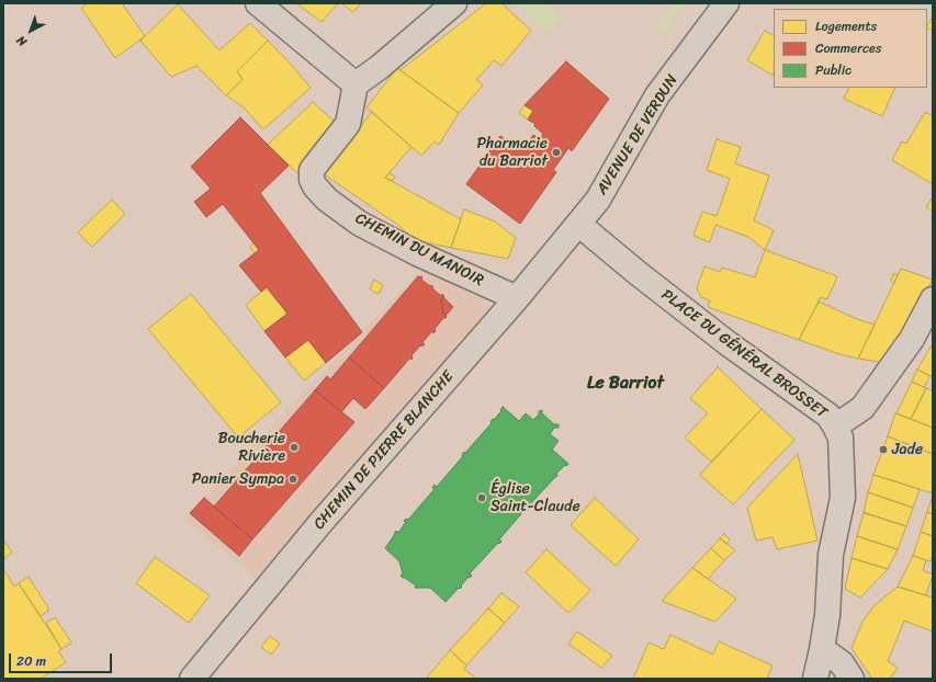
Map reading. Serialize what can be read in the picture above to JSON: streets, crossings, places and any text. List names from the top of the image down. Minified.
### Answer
{"streets":{"street":["AVENUE DE VERDUN","CHEMIN DU MANOIR","PLACE DU GÉNÉRAL BROSSET","CHEMIN DE PIERRE BLANCHE"]},"crossings":[["AVENUE DE VERDUN","PLACE DU GÉNÉRAL BROSSET"],["AVENUE DE VERDUN","CHEMIN DE PIERRE BLANCHE"],["CHEMIN DU MANOIR","CHEMIN DE PIERRE BLANCHE"],["PLACE DU GÉNÉRAL BROSSET","CHEMIN DE PIERRE BLANCHE"]],"districts":["Le Barriot"],"places":["Pharmacie du Barriot","Boucherie Rivière","Jade","Panier Sympa","Église Saint-Claude"],"legend":["Logements","Commerces","Public"],"scale_bar":"20 m","north":"bottom left"}
